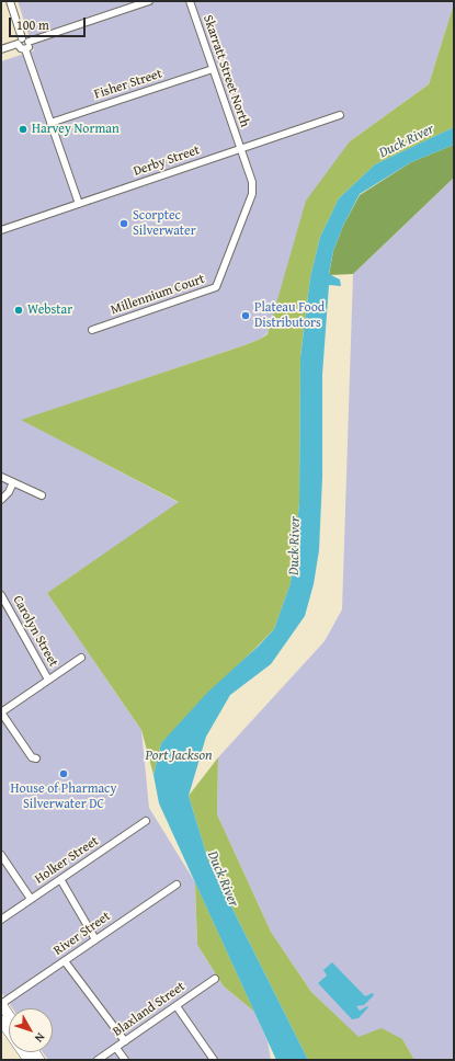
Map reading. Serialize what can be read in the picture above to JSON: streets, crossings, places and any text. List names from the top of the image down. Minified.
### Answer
{"streets":{"street":["Skarratt Street North","Fisher Street","Derby Street","Millennium Court","Carolyn Street","Holker Street","River Street","Blaxland Street"]},"crossings":[["Skarratt Street North","Fisher Street"],["Skarratt Street North","Derby Street"],["Skarratt Street North","Millennium Court"],["Derby Street","Millennium Court"]],"water":["Duck River","Port Jackson"],"places":["Harvey Norman","Scorptec Silverwater","Webstar","Plateau Food Distributors","House of Pharmacy Silverwater DC"],"scale_bar":"100 m","north":"bottom right"}
